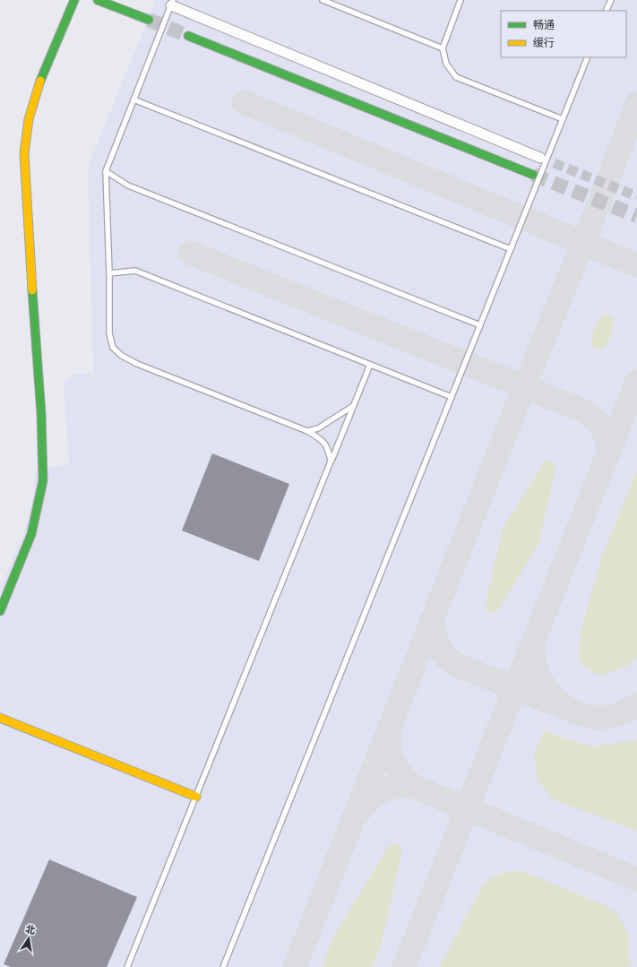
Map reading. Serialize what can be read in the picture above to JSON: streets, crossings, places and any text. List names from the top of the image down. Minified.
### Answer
{"legend":["畅通","缓行"],"north":"top"}
